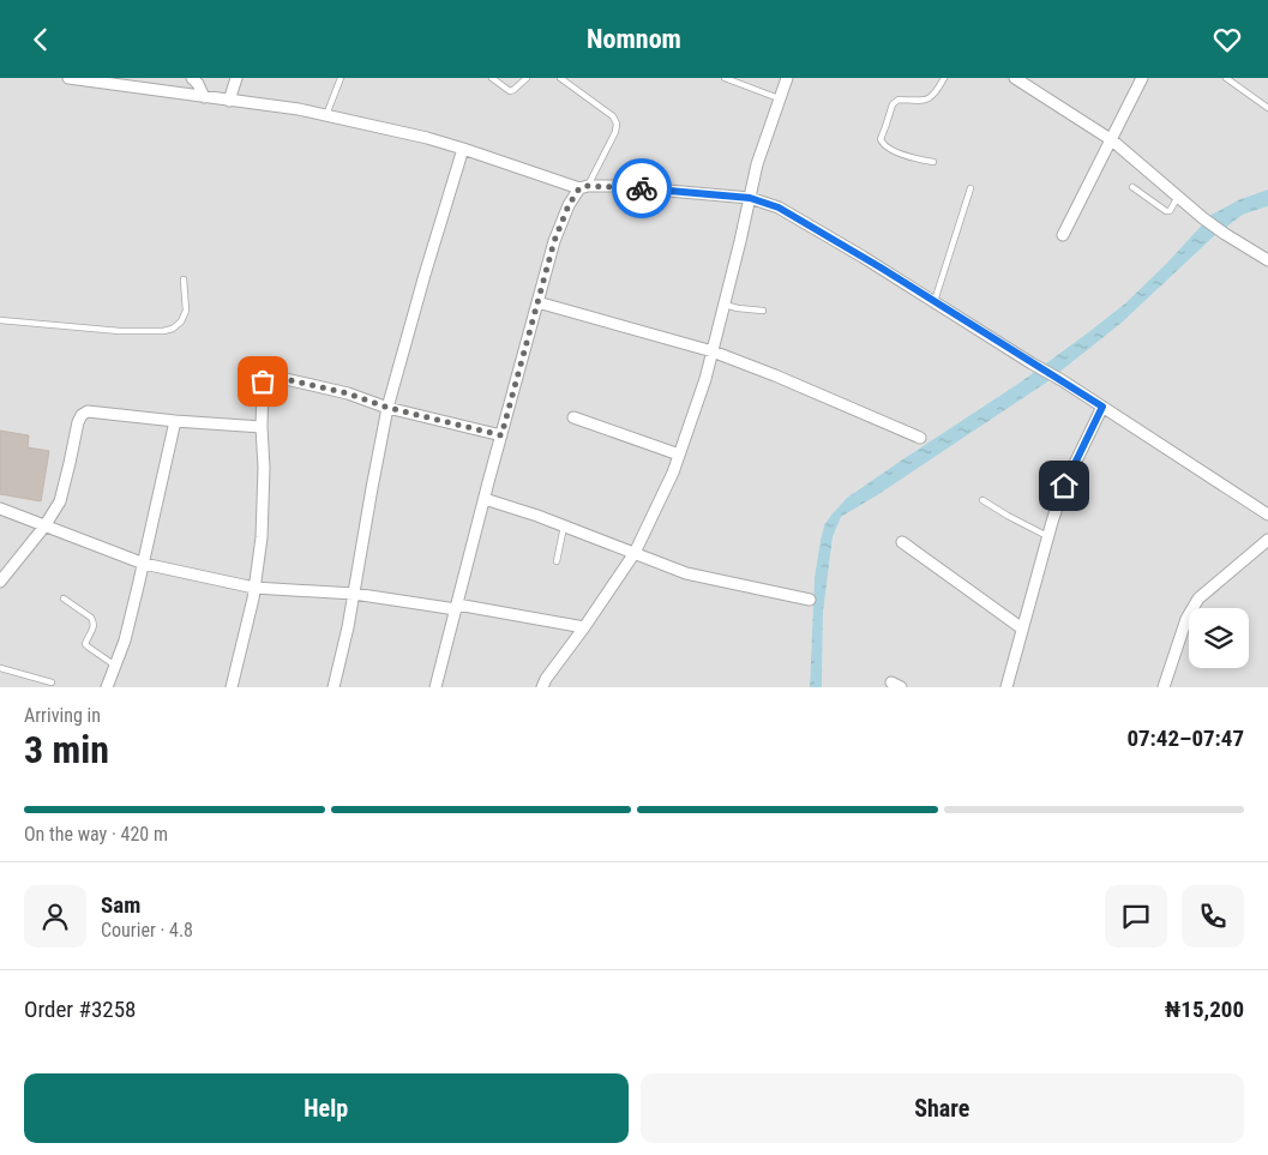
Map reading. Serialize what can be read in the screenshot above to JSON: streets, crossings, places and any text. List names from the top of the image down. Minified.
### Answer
{"page":{"header":"Nomnom","heading":["3 min","Arriving in","07:42–07:47"],"panel":["Sam","Courier · 4.8","Order #3258","₦15,200"],"bar":"On the way · 420 m","buttons":["Help","Share"]}}
